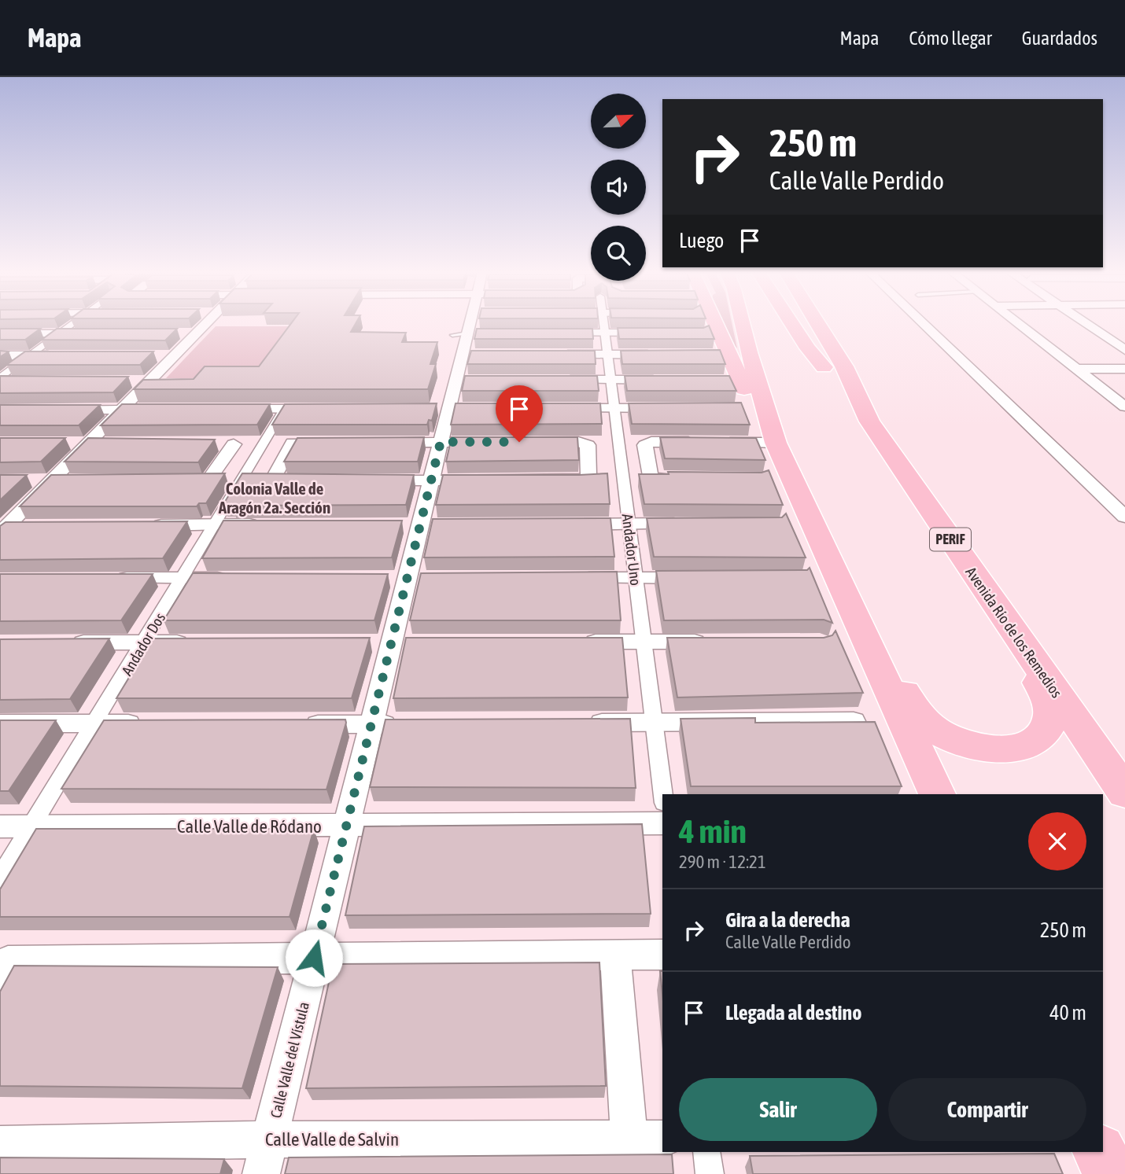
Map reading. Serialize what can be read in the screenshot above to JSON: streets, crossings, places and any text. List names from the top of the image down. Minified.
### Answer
{"streets":{"highway":["PERIF","Avenida Río de los Remedios"],"street":["Andador Uno","Andador Dos","Calle Valle de Ródano","Calle Valle del Vístula","Calle Valle de Salvin"]},"crossings":[["Andador Dos","Calle Valle de Ródano"],["Calle Valle de Ródano","Calle Valle del Vístula"],["Calle Valle del Vístula","Calle Valle de Salvin"]],"districts":["Colonia Valle de Aragón 2a. Sección"],"north":"top right","page":{"header":"Mapa","nav":["Mapa","Cómo llegar","Guardados"],"turn":["250 m","Calle Valle Perdido"],"then":"Luego","heading":["4 min","290 m · 12:21"],"list":[{"name":"Gira a la derecha","note":"Calle Valle Perdido","value":"250 m"},{"name":"Llegada al destino","value":"40 m"}],"buttons":["Salir","Compartir"]}}
